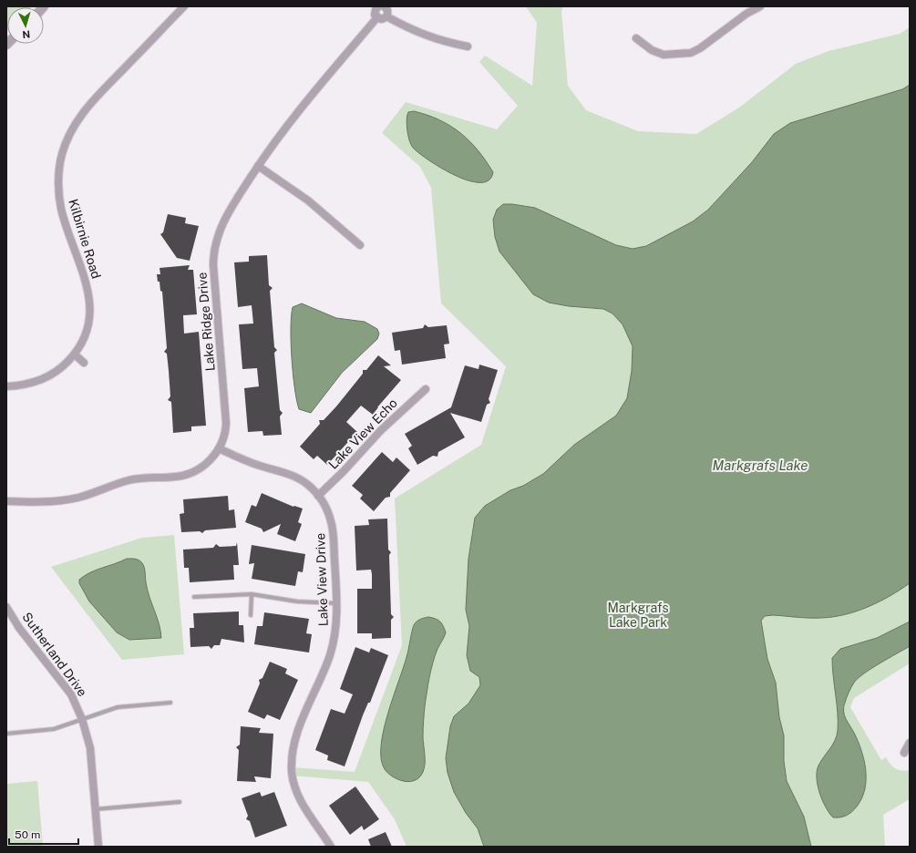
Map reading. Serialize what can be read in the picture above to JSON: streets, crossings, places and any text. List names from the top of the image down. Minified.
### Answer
{"streets":{"street":["Kilbirnie Road","Lake Ridge Drive","Lake View Echo","Lake View Drive","Sutherland Drive"]},"crossings":[["Lake Ridge Drive","Lake View Drive"],["Lake View Echo","Lake View Drive"]],"water":["Markgrafs Lake"],"parks":["Markgrafs Lake Park"],"scale_bar":"50 m","north":"bottom"}
